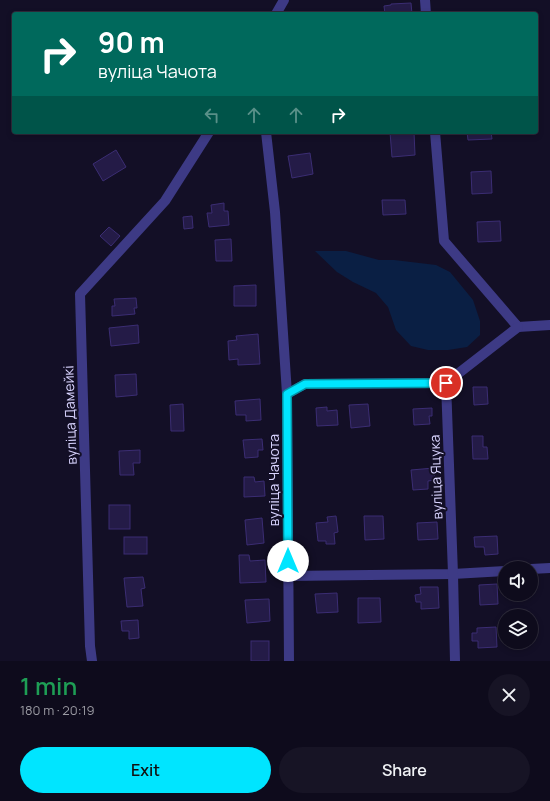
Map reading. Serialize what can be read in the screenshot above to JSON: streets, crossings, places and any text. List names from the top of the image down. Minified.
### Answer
{"streets":{"street":["вуліца Дамейкі","вуліца Яцука","вуліца Чачота"]},"page":{"turn":["90 m","вуліца Чачота"],"heading":["1 min","180 m · 20:19"],"buttons":["Exit","Share"]}}
